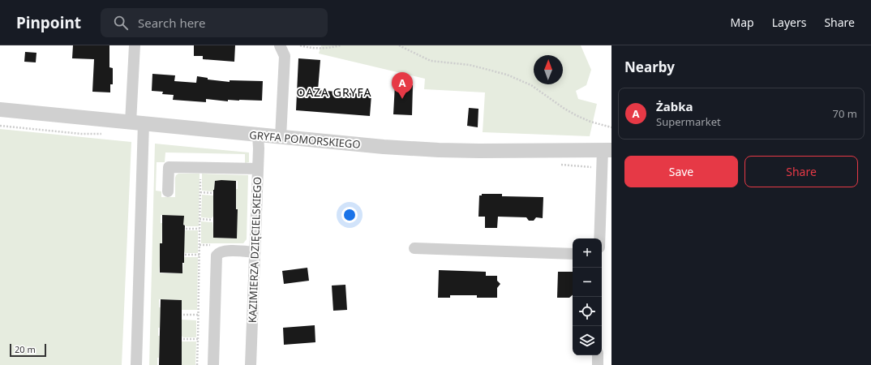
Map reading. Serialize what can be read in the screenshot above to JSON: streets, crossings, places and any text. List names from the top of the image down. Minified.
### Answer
{"streets":{"street":["GRYFA POMORSKIEGO","KAZIMIERZA DZIĘCIELSKIEGO"]},"crossings":[["GRYFA POMORSKIEGO","KAZIMIERZA DZIĘCIELSKIEGO"]],"districts":["OAZA GRYFA"],"scale_bar":"20 m","north":"top","page":{"header":"Pinpoint","search":"Search here","nav":["Map","Layers","Share"],"heading":"Nearby","pins":"A","list":[{"mark":"A","name":"Żabka","note":"Supermarket","value":"70 m"}],"buttons":["Save","Share"],"map_buttons":["+","−"],"scale":"20 m"}}
